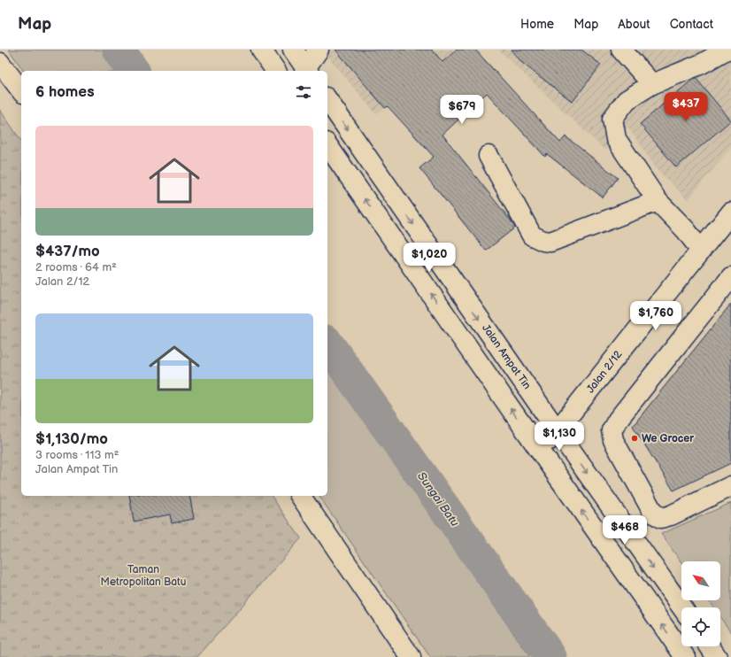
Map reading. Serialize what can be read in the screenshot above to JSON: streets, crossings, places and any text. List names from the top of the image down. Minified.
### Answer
{"streets":{"street":["Jalan Ampat Tin","Jalan 2/12"]},"crossings":[["Jalan Ampat Tin","Jalan 2/12"]],"water":["Sungai Batu"],"parks":["Taman Metropolitan Batu"],"places":["We Grocer"],"north":"top left","page":{"header":"Map","nav":["Home","Map","About","Contact"],"heading":"6 homes","price":["$437","$679","$1,020","$1,760","$1,130","$468"],"list":[{"name":"$437/mo","note":"2 rooms · 64 m² · Jalan 2/12"},{"name":"$1,130/mo","note":"3 rooms · 113 m² · Jalan Ampat Tin"}]}}
